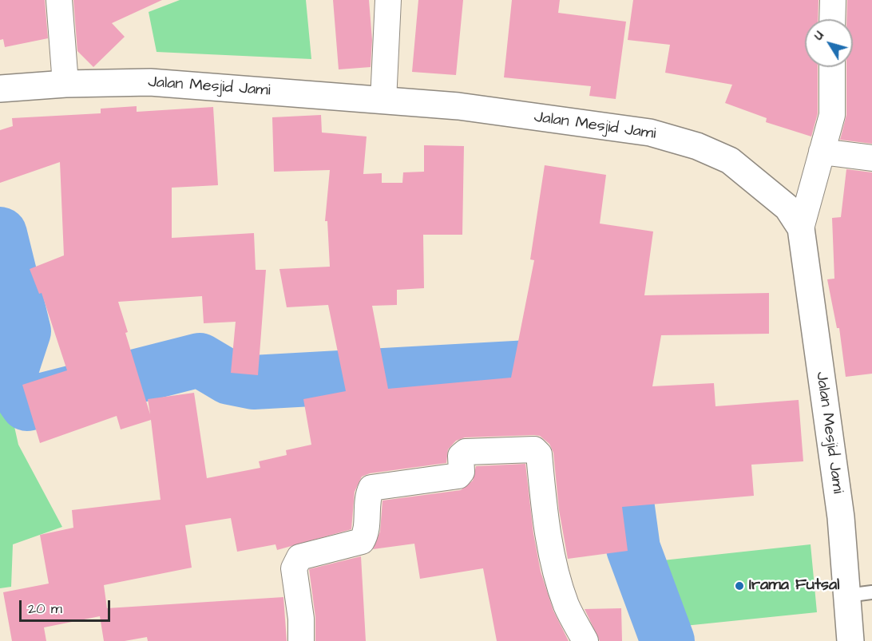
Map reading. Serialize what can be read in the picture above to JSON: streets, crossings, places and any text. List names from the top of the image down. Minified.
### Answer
{"streets":{"street":["Jalan Mesjid Jami"]},"places":["Irama Futsal"],"scale_bar":"20 m","north":"top left"}
